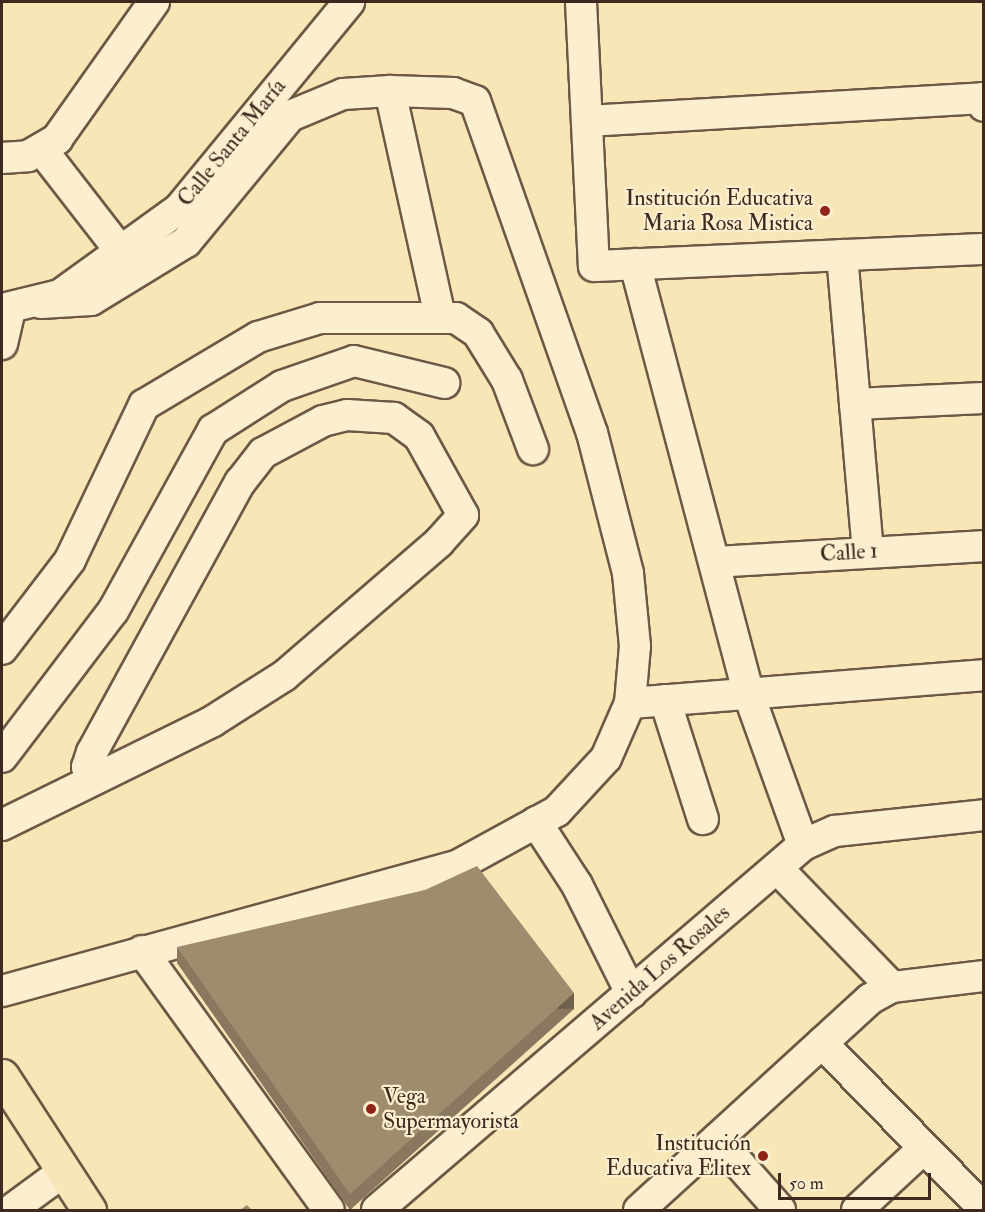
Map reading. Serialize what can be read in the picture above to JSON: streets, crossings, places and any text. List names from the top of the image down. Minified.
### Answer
{"streets":{"street":["Calle Santa María","Calle 1","Avenida Los Rosales"]},"places":["Institución Educativa Maria Rosa Mistica","Vega Supermayorista","Institución Educativa Elitex"],"scale_bar":"50 m"}
